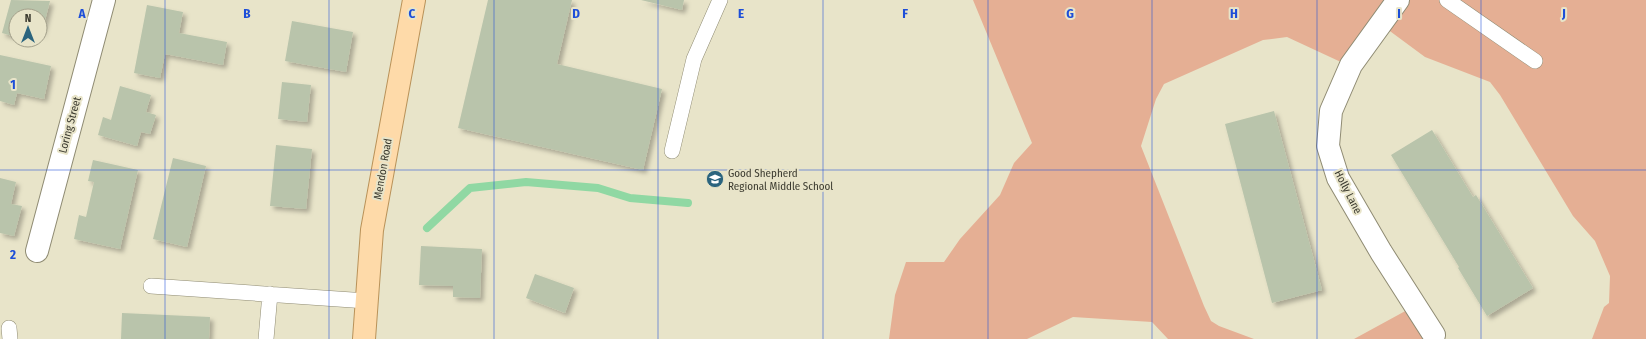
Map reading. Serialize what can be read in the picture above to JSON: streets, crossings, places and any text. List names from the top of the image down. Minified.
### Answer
{"streets":{"main road":["Mendon Road"],"street":["Loring Street","Holly Lane"]},"places":{"school or university":["Good Shepherd Regional Middle School"]},"north":"top","grid":{"columns":["A","B","C","D","E","F","G","H","I","J"],"rows":["1","2"]}}
